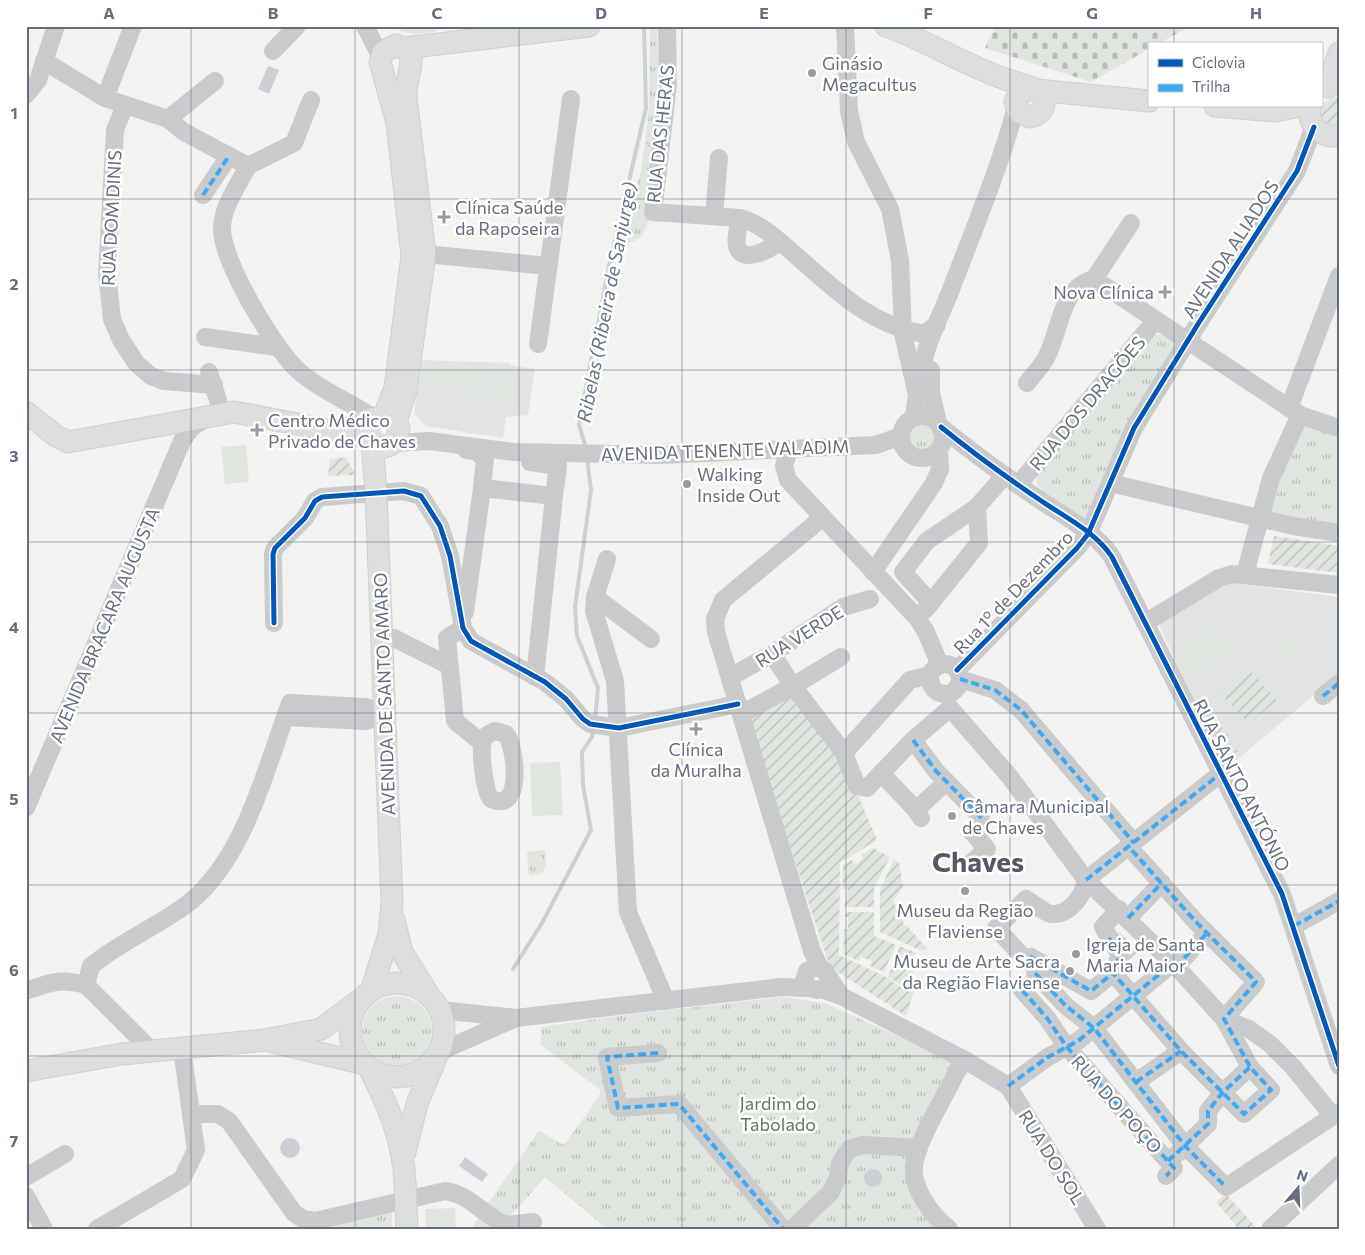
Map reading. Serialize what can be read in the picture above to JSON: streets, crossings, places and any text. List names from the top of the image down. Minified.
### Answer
{"streets":{"main road":["AVENIDA DE SANTO AMARO"],"street":["RUA DAS HERAS","RUA DOM DINIS","AVENIDA ALIADOS","RUA DOS DRAGÕES","AVENIDA TENENTE VALADIM","Rua 1º de Dezembro","AVENIDA BRACARA AUGUSTA","RUA VERDE","RUA SANTO ANTÓNIO","RUA DO POÇO","RUA DO SOL"]},"crossings":[["RUA DOM DINIS","AVENIDA BRACARA AUGUSTA"],["AVENIDA ALIADOS","Rua 1º de Dezembro"],["RUA DOS DRAGÕES","RUA SANTO ANTÓNIO"],["AVENIDA TENENTE VALADIM","AVENIDA DE SANTO AMARO"],["AVENIDA TENENTE VALADIM","RUA SANTO ANTÓNIO"],["Rua 1º de Dezembro","RUA SANTO ANTÓNIO"]],"districts":["Chaves"],"water":["Ribelas (Ribeira de Sanjurge)"],"parks":["Jardim do Tabolado"],"places":{"other":["Ginásio Megacultus","Walking Inside Out","Câmara Municipal de Chaves","Museu da Região Flaviense","Igreja de Santa Maria Maior","Museu de Arte Sacra da Região Flaviense"],"health":["Clínica Saúde da Raposeira","Nova Clínica","Centro Médico Privado de Chaves","Clínica da Muralha"]},"legend":["Ciclovia","Trilha"],"north":"top","grid":{"columns":["A","B","C","D","E","F","G","H"],"rows":["1","2","3","4","5","6","7"]}}
